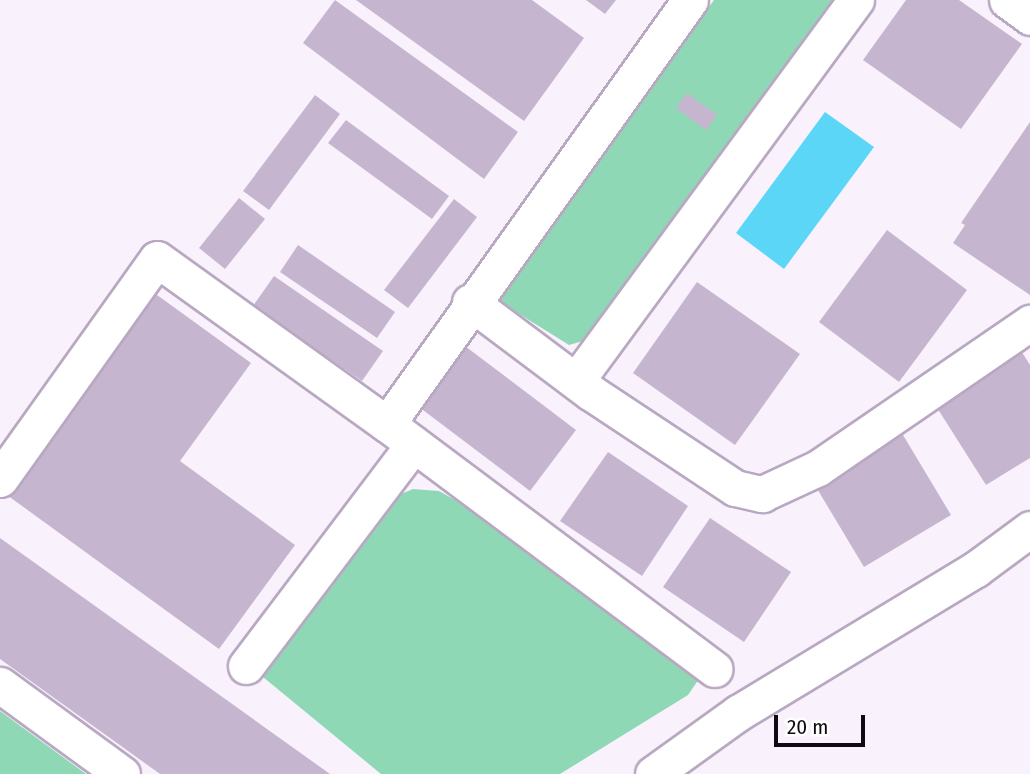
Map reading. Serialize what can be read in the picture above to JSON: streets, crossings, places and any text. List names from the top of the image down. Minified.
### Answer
{"scale_bar":"20 m"}
